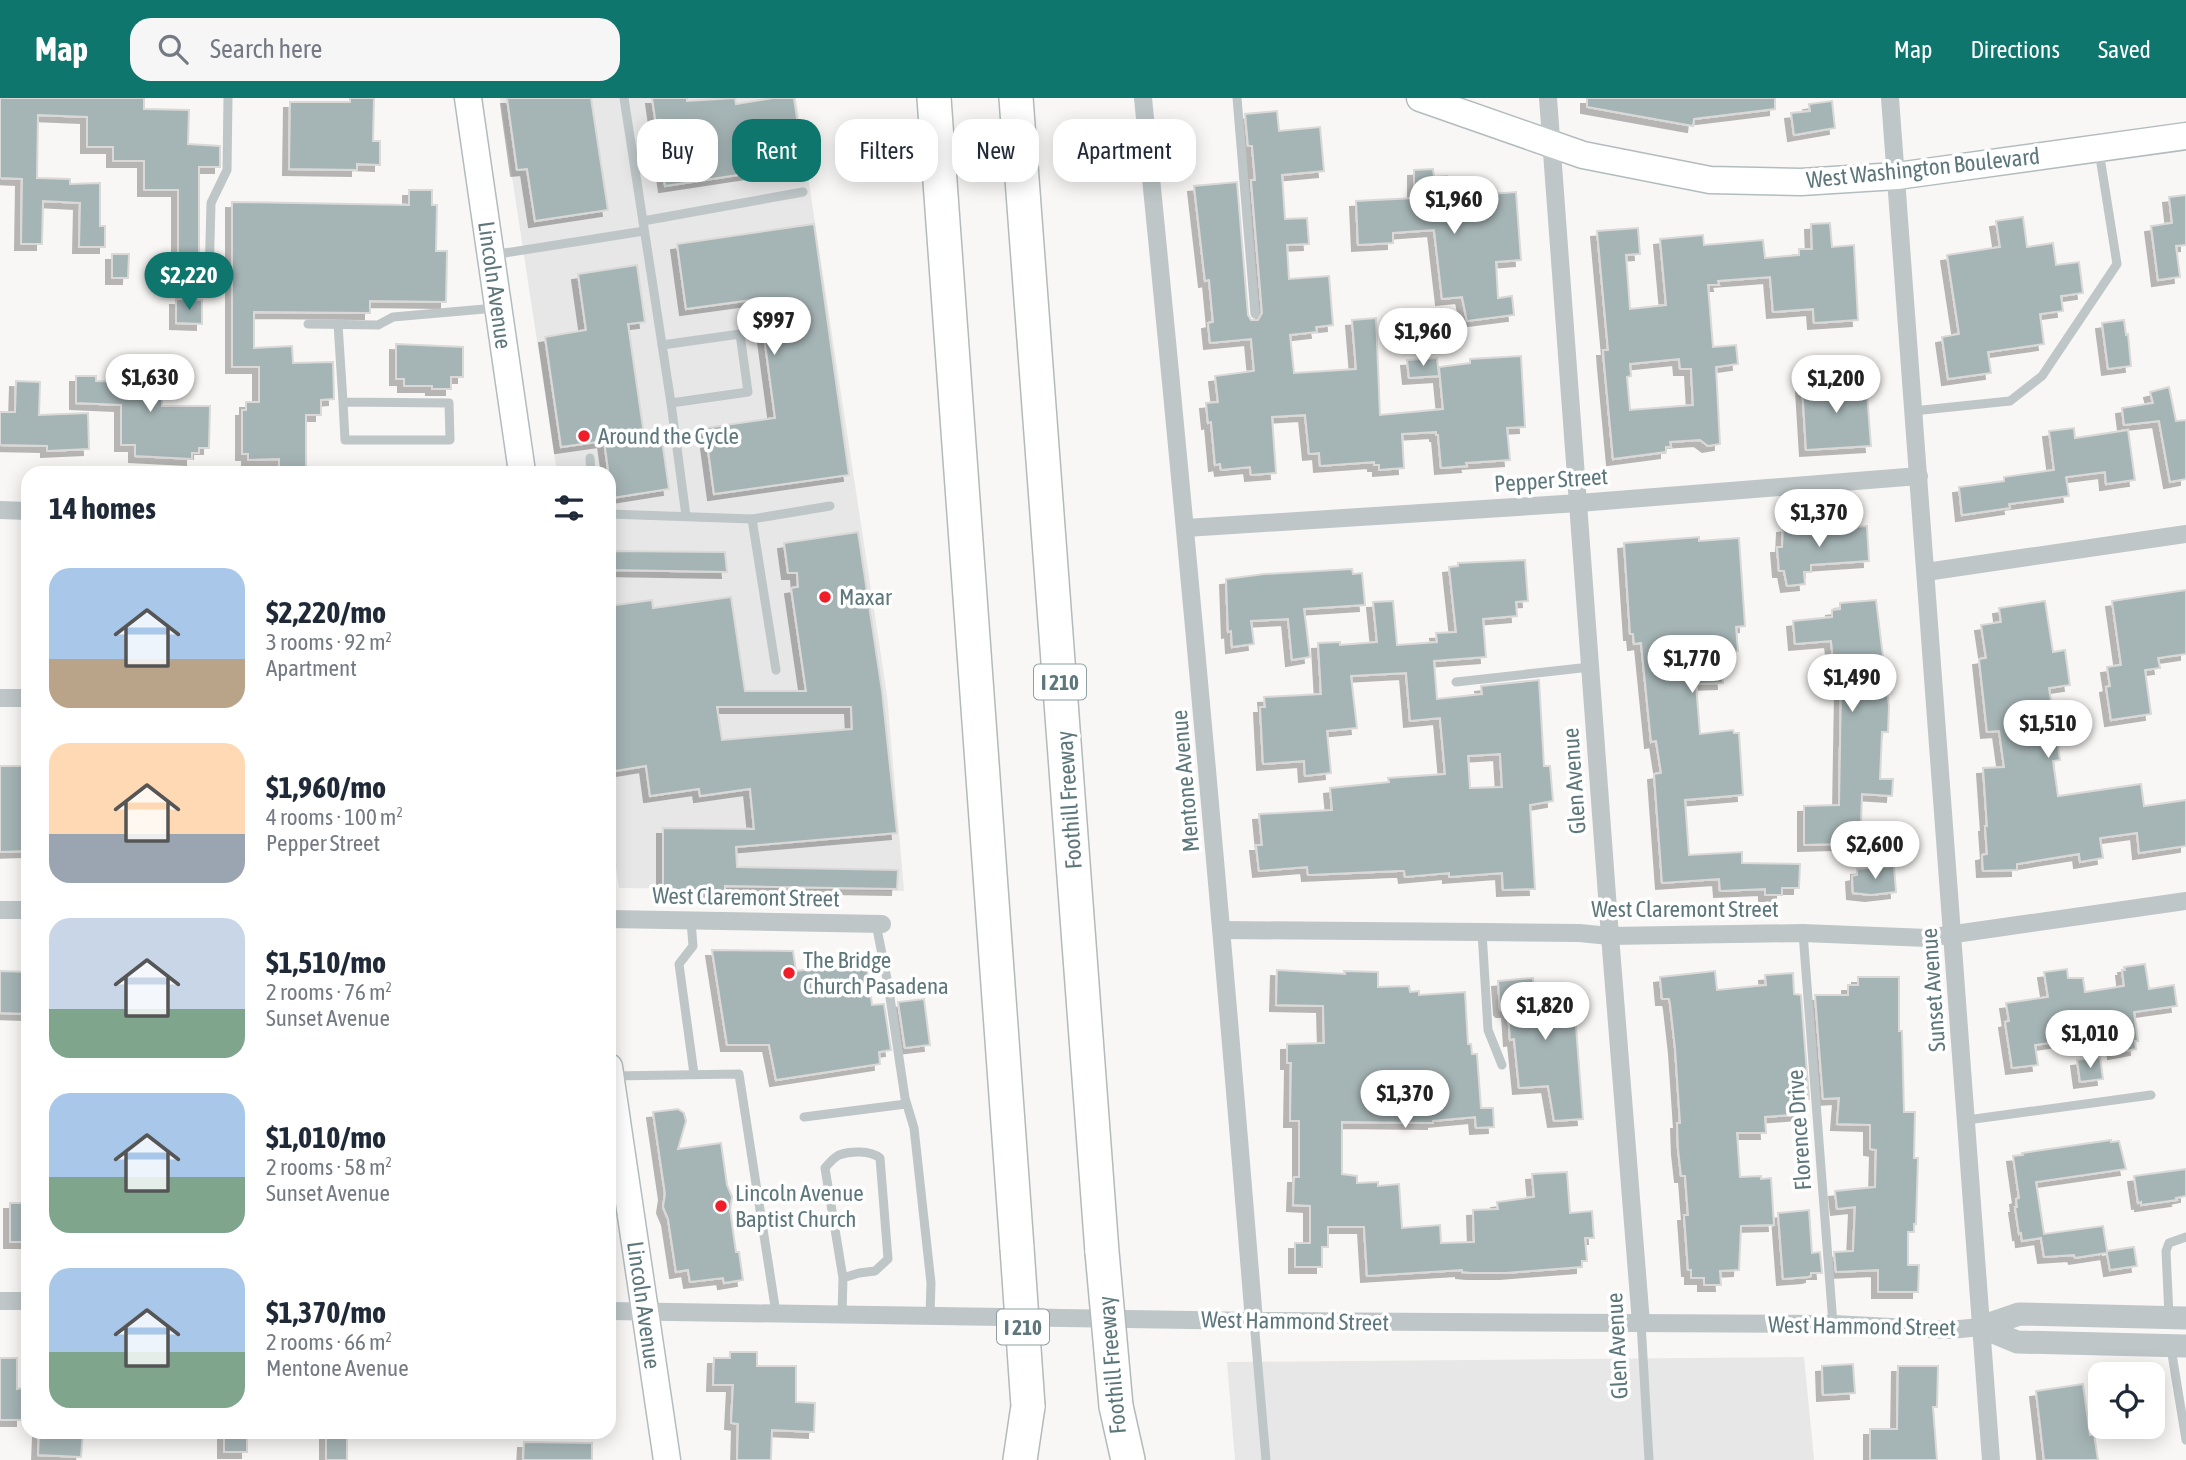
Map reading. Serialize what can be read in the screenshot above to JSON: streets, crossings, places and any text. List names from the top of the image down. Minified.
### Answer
{"streets":{"highway":["I 210","Foothill Freeway"],"main road":["West Washington Boulevard","Lincoln Avenue"],"street":["Pepper Street","Mentone Avenue","Glen Avenue","West Claremont Street","Sunset Avenue","West Hammond Street"],"lane":["Florence Drive"]},"crossings":[["West Washington Boulevard","Glen Avenue"],["West Washington Boulevard","Sunset Avenue"],["Lincoln Avenue","West Hammond Street"],["Pepper Street","Mentone Avenue"],["Pepper Street","Glen Avenue"],["Pepper Street","Sunset Avenue"],["Mentone Avenue","West Claremont Street"],["Mentone Avenue","West Hammond Street"],["Glen Avenue","West Claremont Street"],["Glen Avenue","West Hammond Street"],["West Claremont Street","Sunset Avenue"],["West Claremont Street","Florence Drive"],["Sunset Avenue","West Hammond Street"],["Florence Drive","West Hammond Street"]],"places":["Around the Cycle","Maxar","The Bridge Church Pasadena","Lincoln Avenue Baptist Church"],"page":{"header":"Map","search":"Search here","nav":["Map","Directions","Saved"],"chip":["Buy","Rent","Filters","New","Apartment"],"price":["$1,960","$2,220","$997","$1,960","$1,630","$1,200","$1,370","$1,770","$1,490","$1,510","$2,600","$1,820","$1,010","$1,370"],"heading":"14 homes","list":[{"name":"$2,220/mo","note":"3 rooms · 92 m² · Apartment"},{"name":"$1,960/mo","note":"4 rooms · 100 m² · Pepper Street"},{"name":"$1,510/mo","note":"2 rooms · 76 m² · Sunset Avenue"},{"name":"$1,010/mo","note":"2 rooms · 58 m² · Sunset Avenue"},{"name":"$1,370/mo","note":"2 rooms · 66 m² · Mentone Avenue"}]}}
